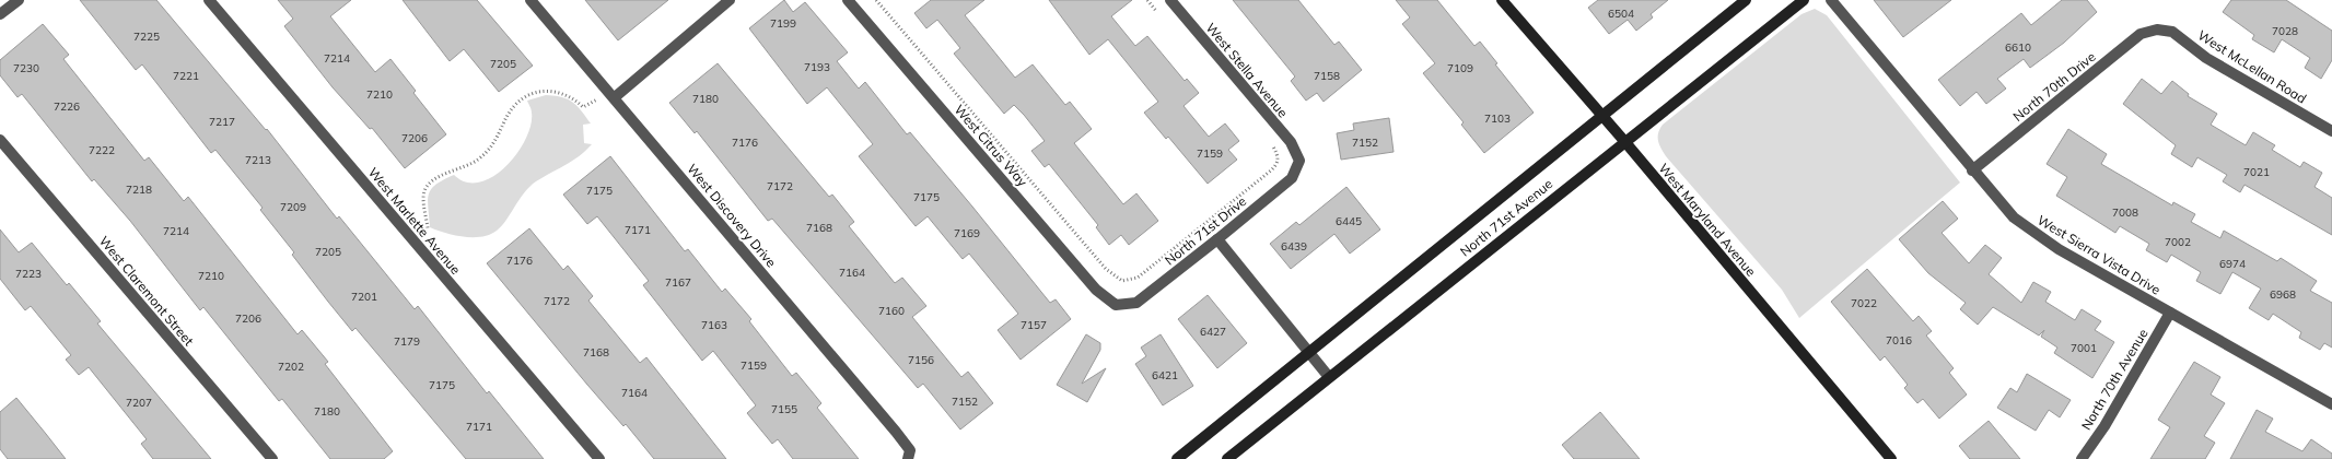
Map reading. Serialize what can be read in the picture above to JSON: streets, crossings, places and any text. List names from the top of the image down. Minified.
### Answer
{"streets":{"street":["West McLellan Road","West Stella Avenue","North 70th Drive","West Citrus Way","West Discovery Drive","North 71st Avenue","West Maryland Avenue","West Marlette Avenue","North 71st Drive","West Sierra Vista Drive","West Claremont Street","North 70th Avenue"]},"crossings":[["West McLellan Road","North 70th Drive"],["West Stella Avenue","North 71st Drive"],["North 70th Drive","West Sierra Vista Drive"],["West Citrus Way","North 71st Drive"],["North 71st Avenue","West Maryland Avenue"],["West Sierra Vista Drive","North 70th Avenue"]],"house_numbers":["6504","7199","7028","7225","6610","7214","7205","7193","7230","7109","7221","7158","7210","7180","7226","7103","7217","7206","7176","7152","7222","7159","7213","7021","7172","7218","7175","7175","7209","7008","6445","7168","7171","7214","7169","7002","6439","7205","7176","6974","7164","7223","7210","7167","6968","7201","7172","7022","7160","7206","7163","7157","6427","7016","7179","7001","7168","7156","7159","7202","6421","7175","7164","7152","7207","7155","7180","7171"]}
